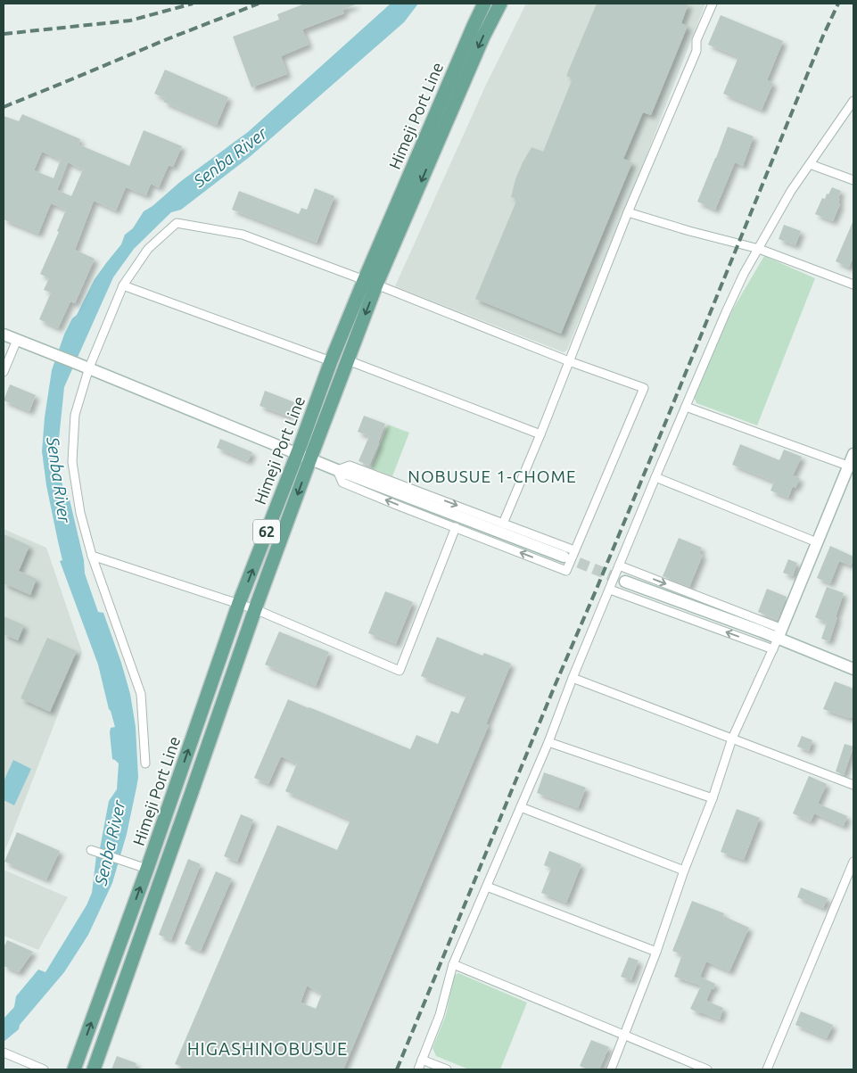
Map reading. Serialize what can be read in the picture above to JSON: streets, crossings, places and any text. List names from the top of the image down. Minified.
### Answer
{"streets":{"main road":["Himeji Port Line","62"]},"districts":["NOBUSUE 1-CHOME","HIGASHINOBUSUE"],"water":["Senba River"]}
